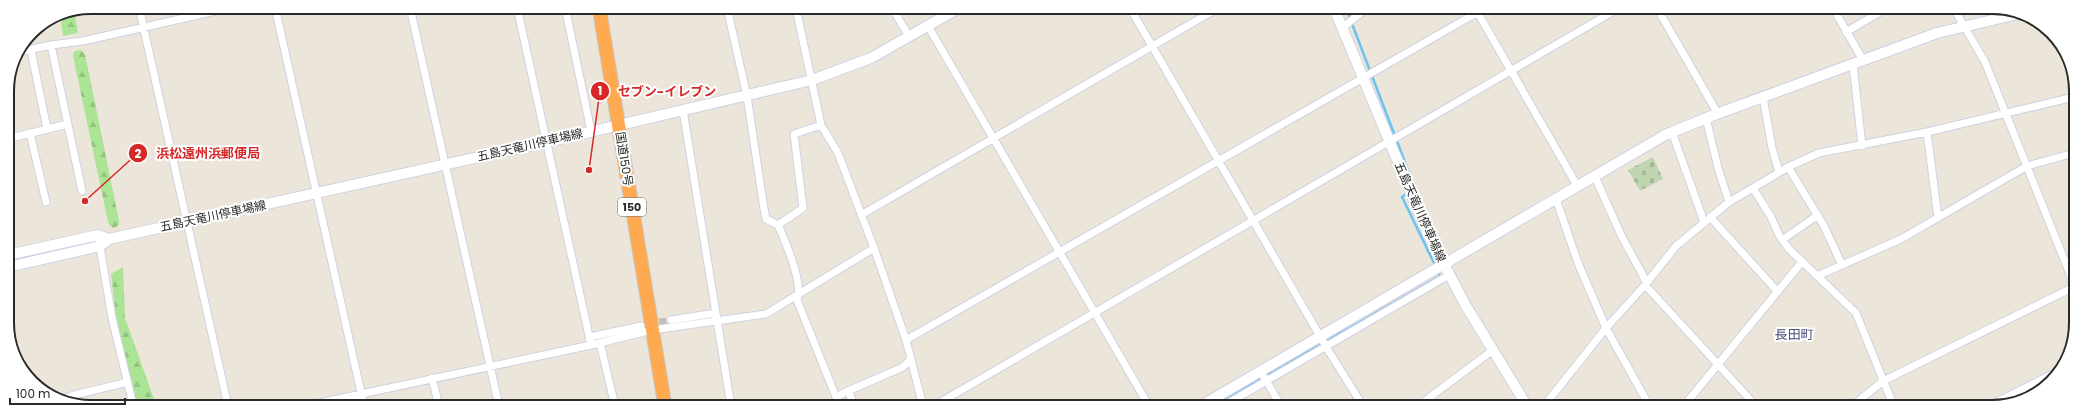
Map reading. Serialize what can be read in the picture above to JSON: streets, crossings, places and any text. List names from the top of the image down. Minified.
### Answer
{"streets":{"highway":["国道150号","150"],"main road":["五島天竜川停車場線"]},"crossings":[["五島天竜川停車場線","国道150号"]],"districts":["長田町"],"places":["セブン-イレブン","浜松遠州浜郵便局"],"scale_bar":"100 m"}
